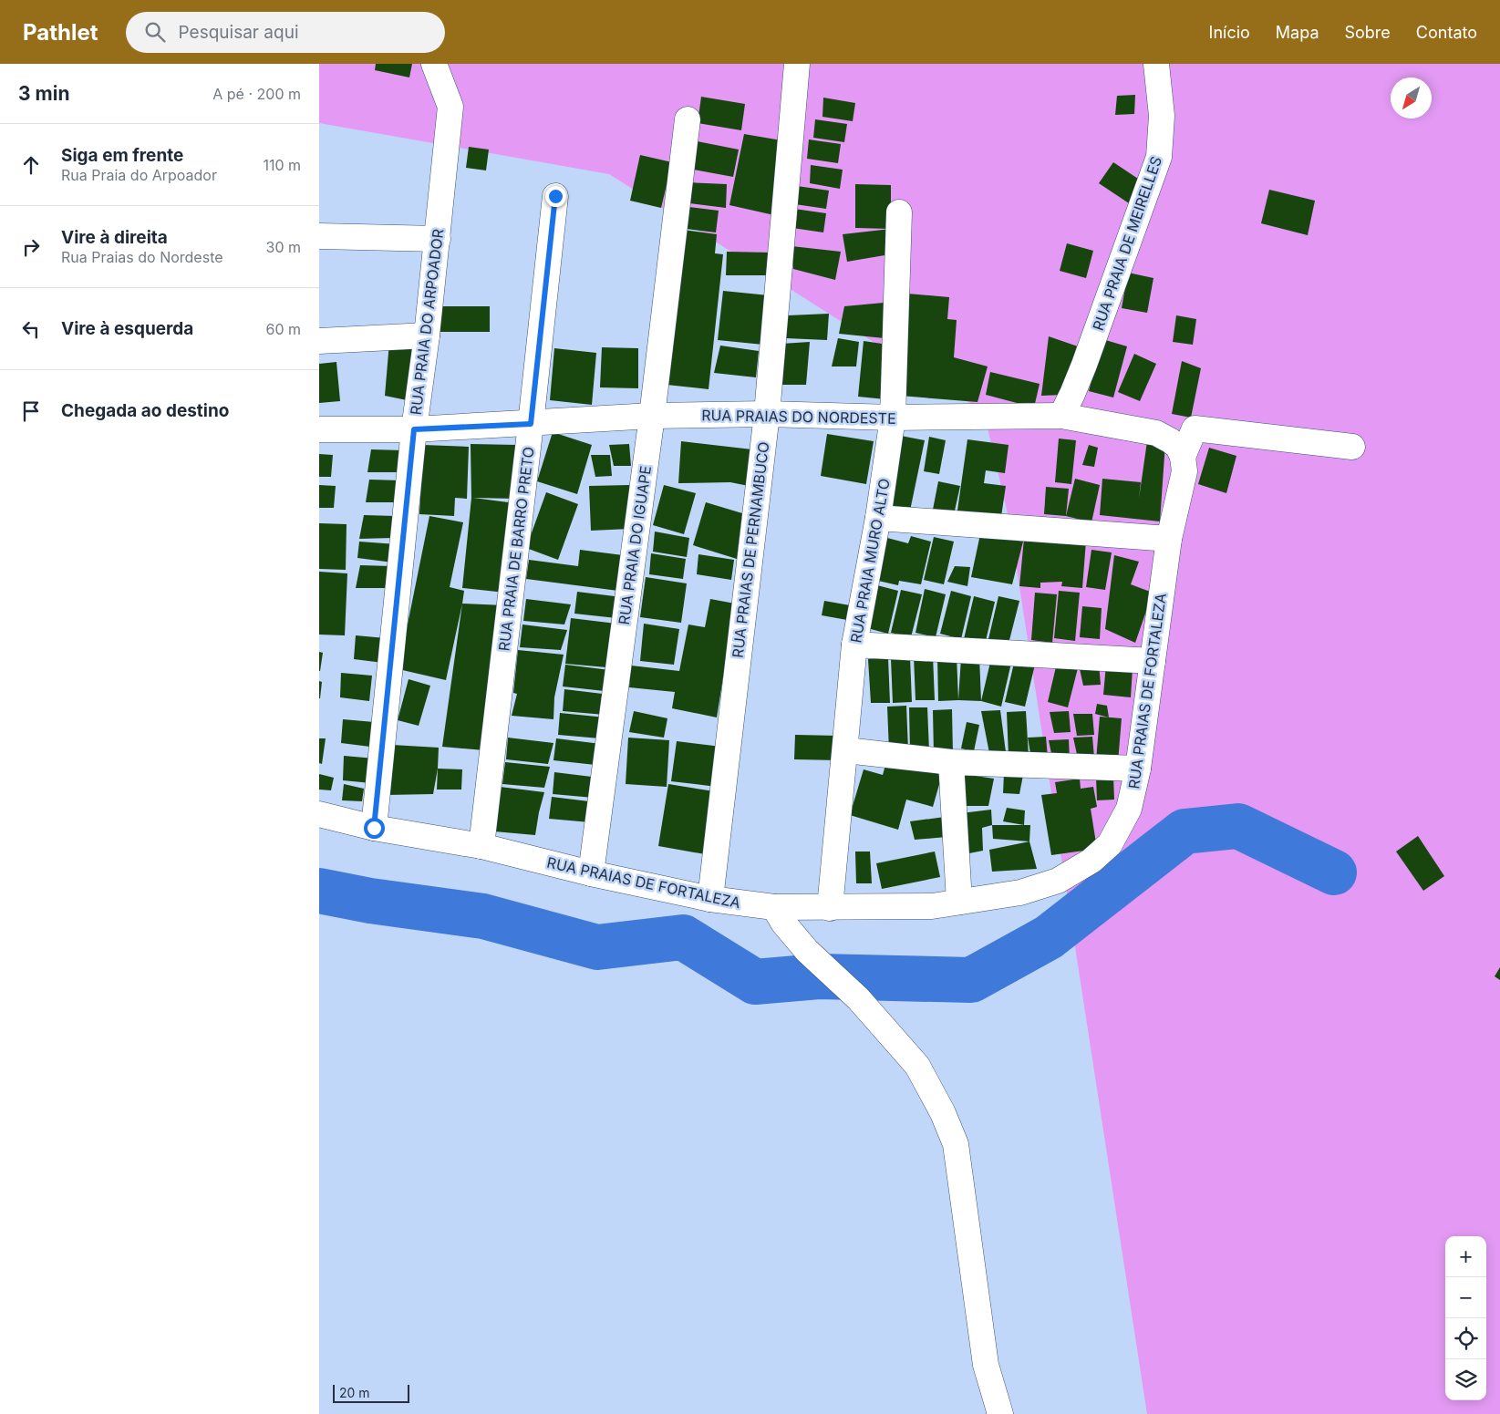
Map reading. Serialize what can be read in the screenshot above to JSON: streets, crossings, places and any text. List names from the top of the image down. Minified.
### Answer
{"streets":{"street":["RUA PRAIA DE MEIRELLES","RUA PRAIA DO ARPOADOR","RUA PRAIAS DO NORDESTE","RUA PRAIA DO IGUAPE","RUA PRAIA DE BARRO PRETO","RUA PRAIAS DE PERNAMBUCO","RUA PRAIA MURO ALTO","RUA PRAIAS DE FORTALEZA"]},"crossings":[["RUA PRAIA DE MEIRELLES","RUA PRAIAS DO NORDESTE"],["RUA PRAIA DO ARPOADOR","RUA PRAIAS DO NORDESTE"],["RUA PRAIA DO ARPOADOR","RUA PRAIAS DE FORTALEZA"],["RUA PRAIAS DO NORDESTE","RUA PRAIA DO IGUAPE"],["RUA PRAIAS DO NORDESTE","RUA PRAIA DE BARRO PRETO"],["RUA PRAIAS DO NORDESTE","RUA PRAIAS DE PERNAMBUCO"],["RUA PRAIAS DO NORDESTE","RUA PRAIA MURO ALTO"],["RUA PRAIA DO IGUAPE","RUA PRAIAS DE FORTALEZA"],["RUA PRAIA DE BARRO PRETO","RUA PRAIAS DE FORTALEZA"],["RUA PRAIAS DE PERNAMBUCO","RUA PRAIAS DE FORTALEZA"],["RUA PRAIA MURO ALTO","RUA PRAIAS DE FORTALEZA"]],"scale_bar":"20 m","north":"bottom left","page":{"header":"Pathlet","search":"Pesquisar aqui","nav":["Início","Mapa","Sobre","Contato"],"heading":["3 min","A pé · 200 m"],"list":[["Siga em frente","Rua Praia do Arpoador","110 m"],["Vire à direita","Rua Praias do Nordeste","30 m"],["Vire à esquerda","60 m"],"Chegada ao destino"],"map_buttons":["+","−"],"scale":"20 m"}}
